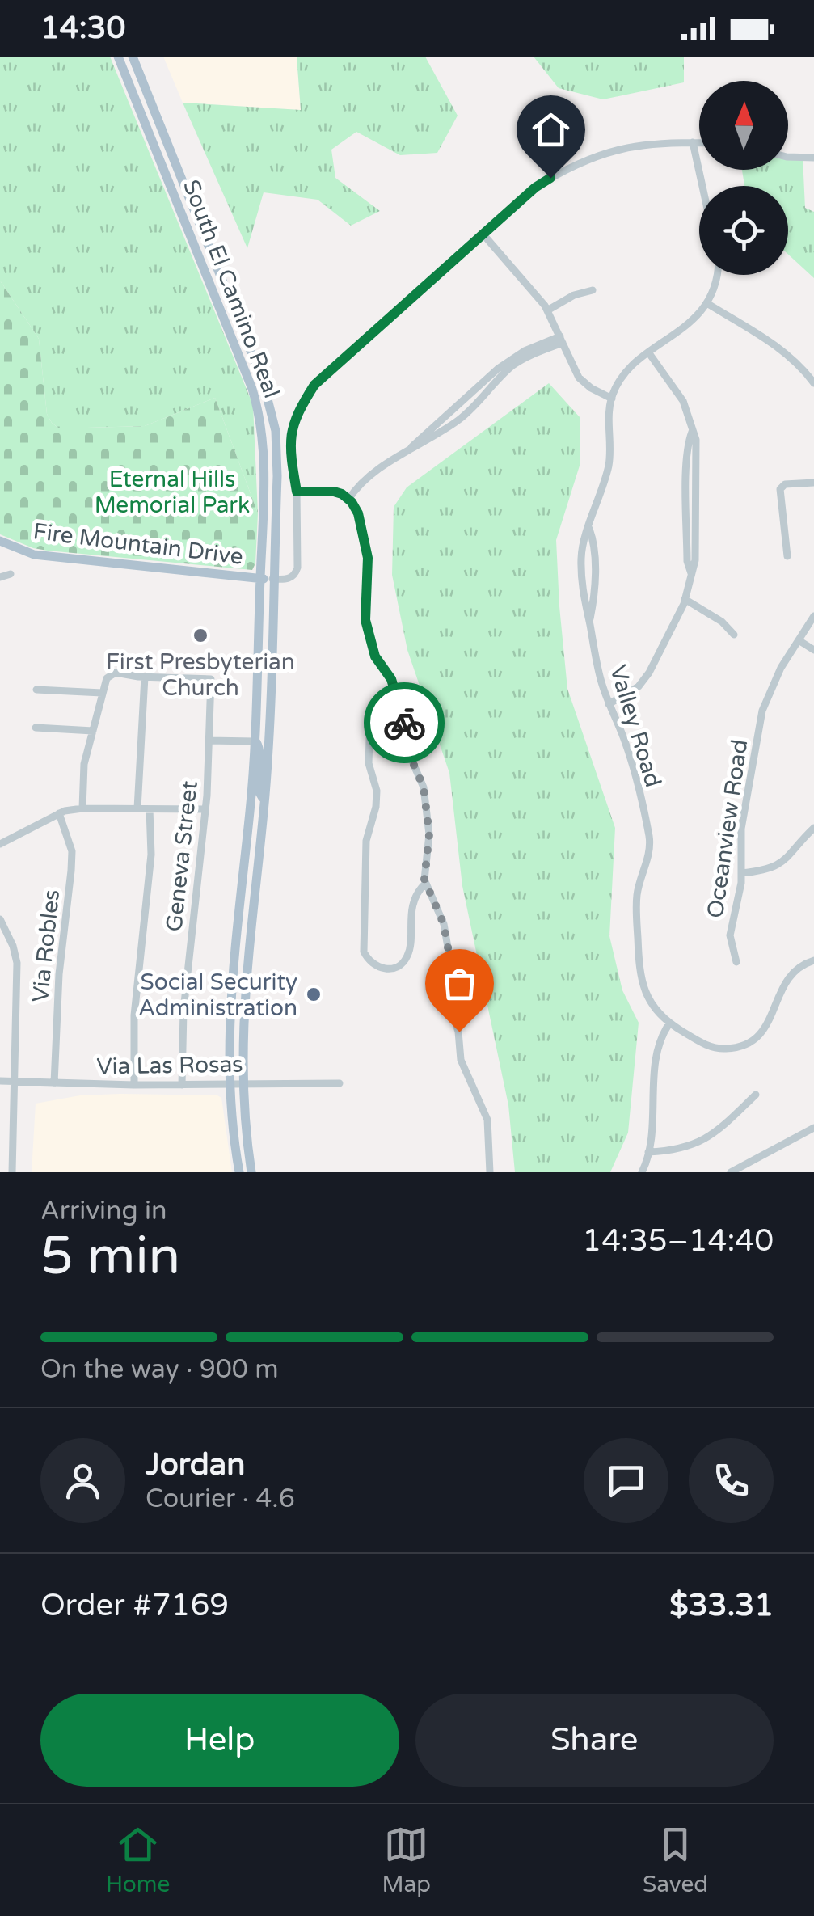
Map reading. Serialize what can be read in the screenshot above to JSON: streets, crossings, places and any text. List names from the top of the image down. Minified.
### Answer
{"streets":{"main road":["South El Camino Real","Fire Mountain Drive"],"street":["Valley Road","Oceanview Road","Geneva Street","Via Robles","Via Las Rosas"]},"crossings":[["South El Camino Real","Fire Mountain Drive"],["South El Camino Real","Via Las Rosas"],["Geneva Street","Via Las Rosas"],["Via Robles","Via Las Rosas"]],"parks":["Eternal Hills Memorial Park"],"places":["First Presbyterian Church","Social Security Administration"],"north":"top","page":{"status":"14:30","heading":["5 min","Arriving in","14:35–14:40"],"panel":["Jordan","Courier · 4.6","Order #7169","$33.31"],"bar":"On the way · 900 m","buttons":["Help","Share"],"tabs":["Home","Map","Saved"]}}
